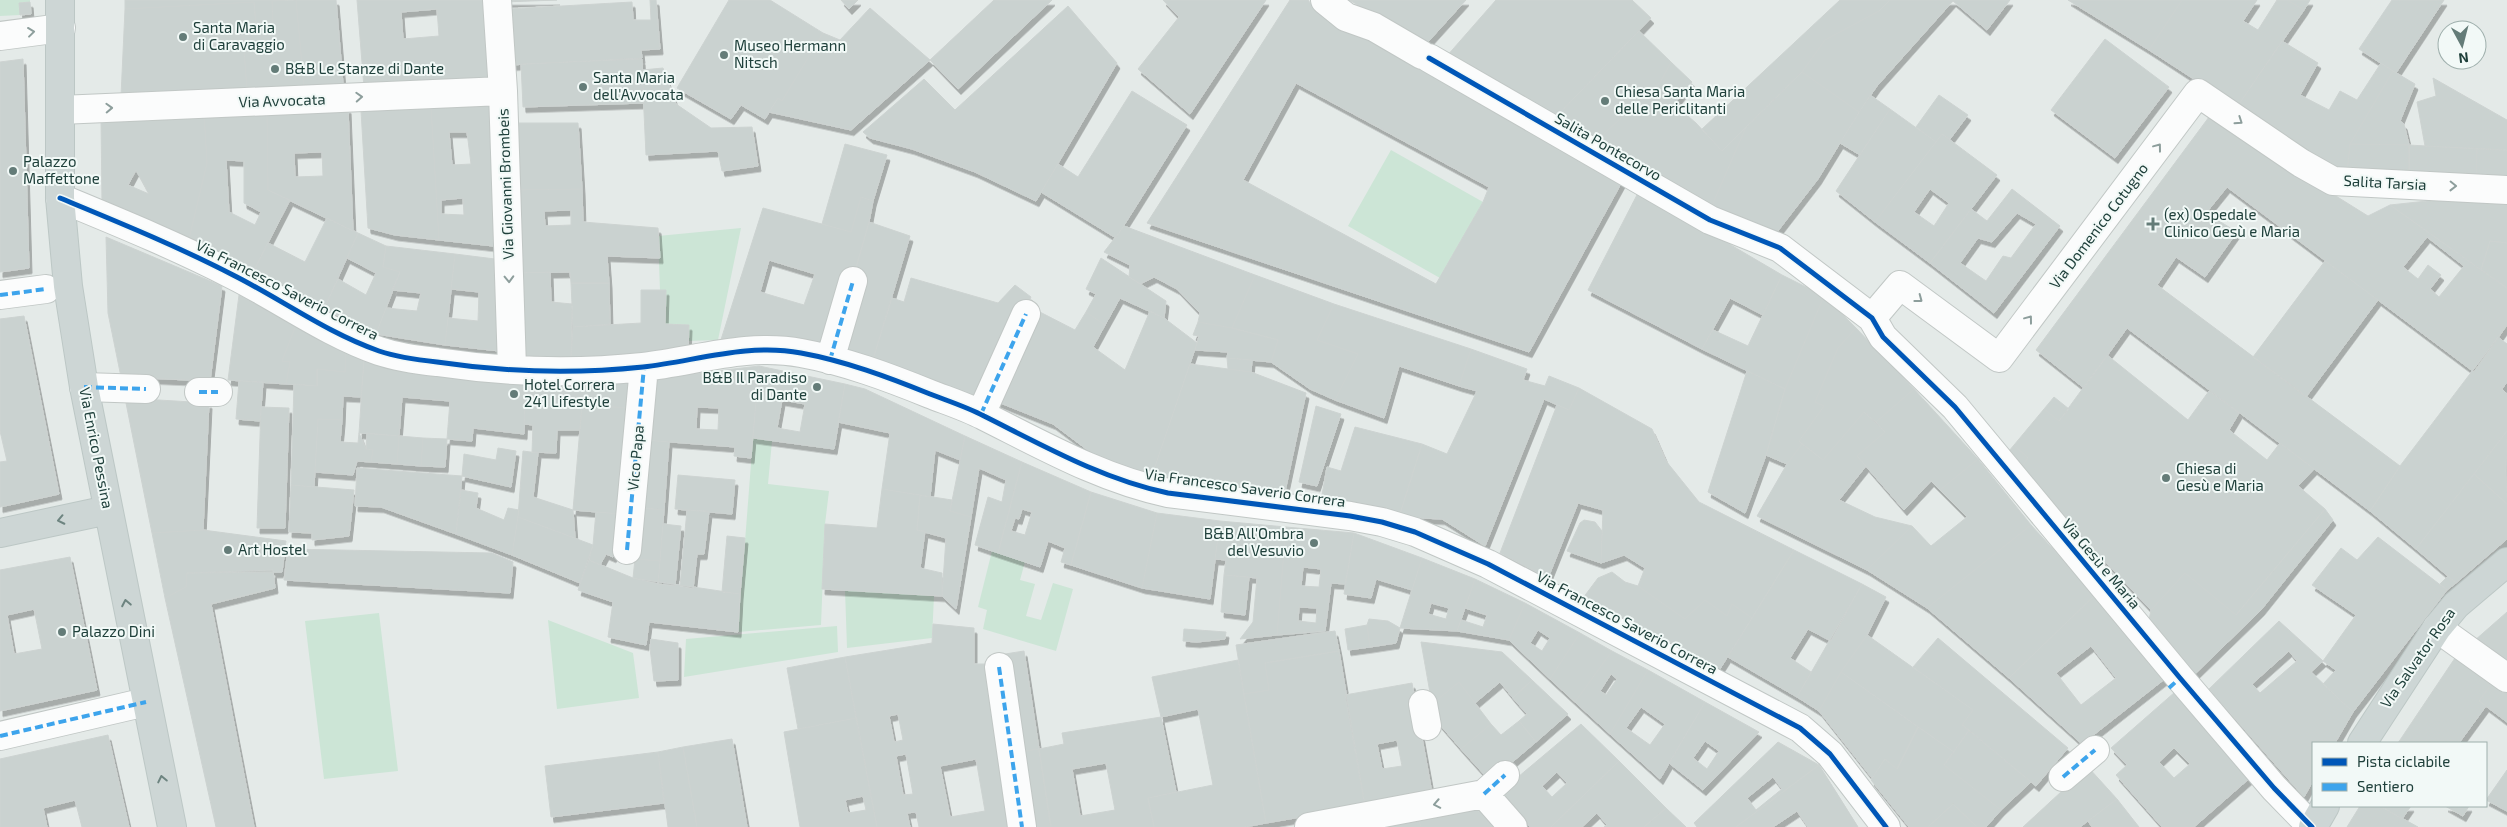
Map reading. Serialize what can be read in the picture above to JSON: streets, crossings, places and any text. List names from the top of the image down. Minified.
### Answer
{"streets":{"main road":["Via Enrico Pessina","Via Salvator Rosa"],"street":["Via Avvocata","Salita Pontecorvo","Salita Tarsia","Via Giovanni Brombeis","Via Domenico Cotugno","Via Francesco Saverio Correra","Vico Papa","Via Gesù e Maria"]},"crossings":[["Via Avvocata","Via Giovanni Brombeis"],["Via Avvocata","Via Enrico Pessina"],["Salita Pontecorvo","Via Domenico Cotugno"],["Salita Pontecorvo","Via Gesù e Maria"],["Salita Tarsia","Via Domenico Cotugno"],["Via Giovanni Brombeis","Via Francesco Saverio Correra"],["Via Domenico Cotugno","Via Gesù e Maria"],["Via Francesco Saverio Correra","Via Enrico Pessina"],["Via Francesco Saverio Correra","Vico Papa"]],"one_way":["Via Avvocata","Salita Tarsia","Via Giovanni Brombeis","Via Enrico Pessina"],"places":{"other":["Santa Maria di Caravaggio","Museo Hermann Nitsch","B&B Le Stanze di Dante","Santa Maria dell'Avvocata","Chiesa Santa Maria delle Periclitanti","Palazzo Maffettone","B&B Il Paradiso di Dante","Hotel Correra 241 Lifestyle","Chiesa di Gesù e Maria","B&B All'Ombra del Vesuvio","Art Hostel","Palazzo Dini"],"health":["(ex) Ospedale Clinico Gesù e Maria"]},"legend":["Pista ciclabile","Sentiero"],"north":"bottom"}
